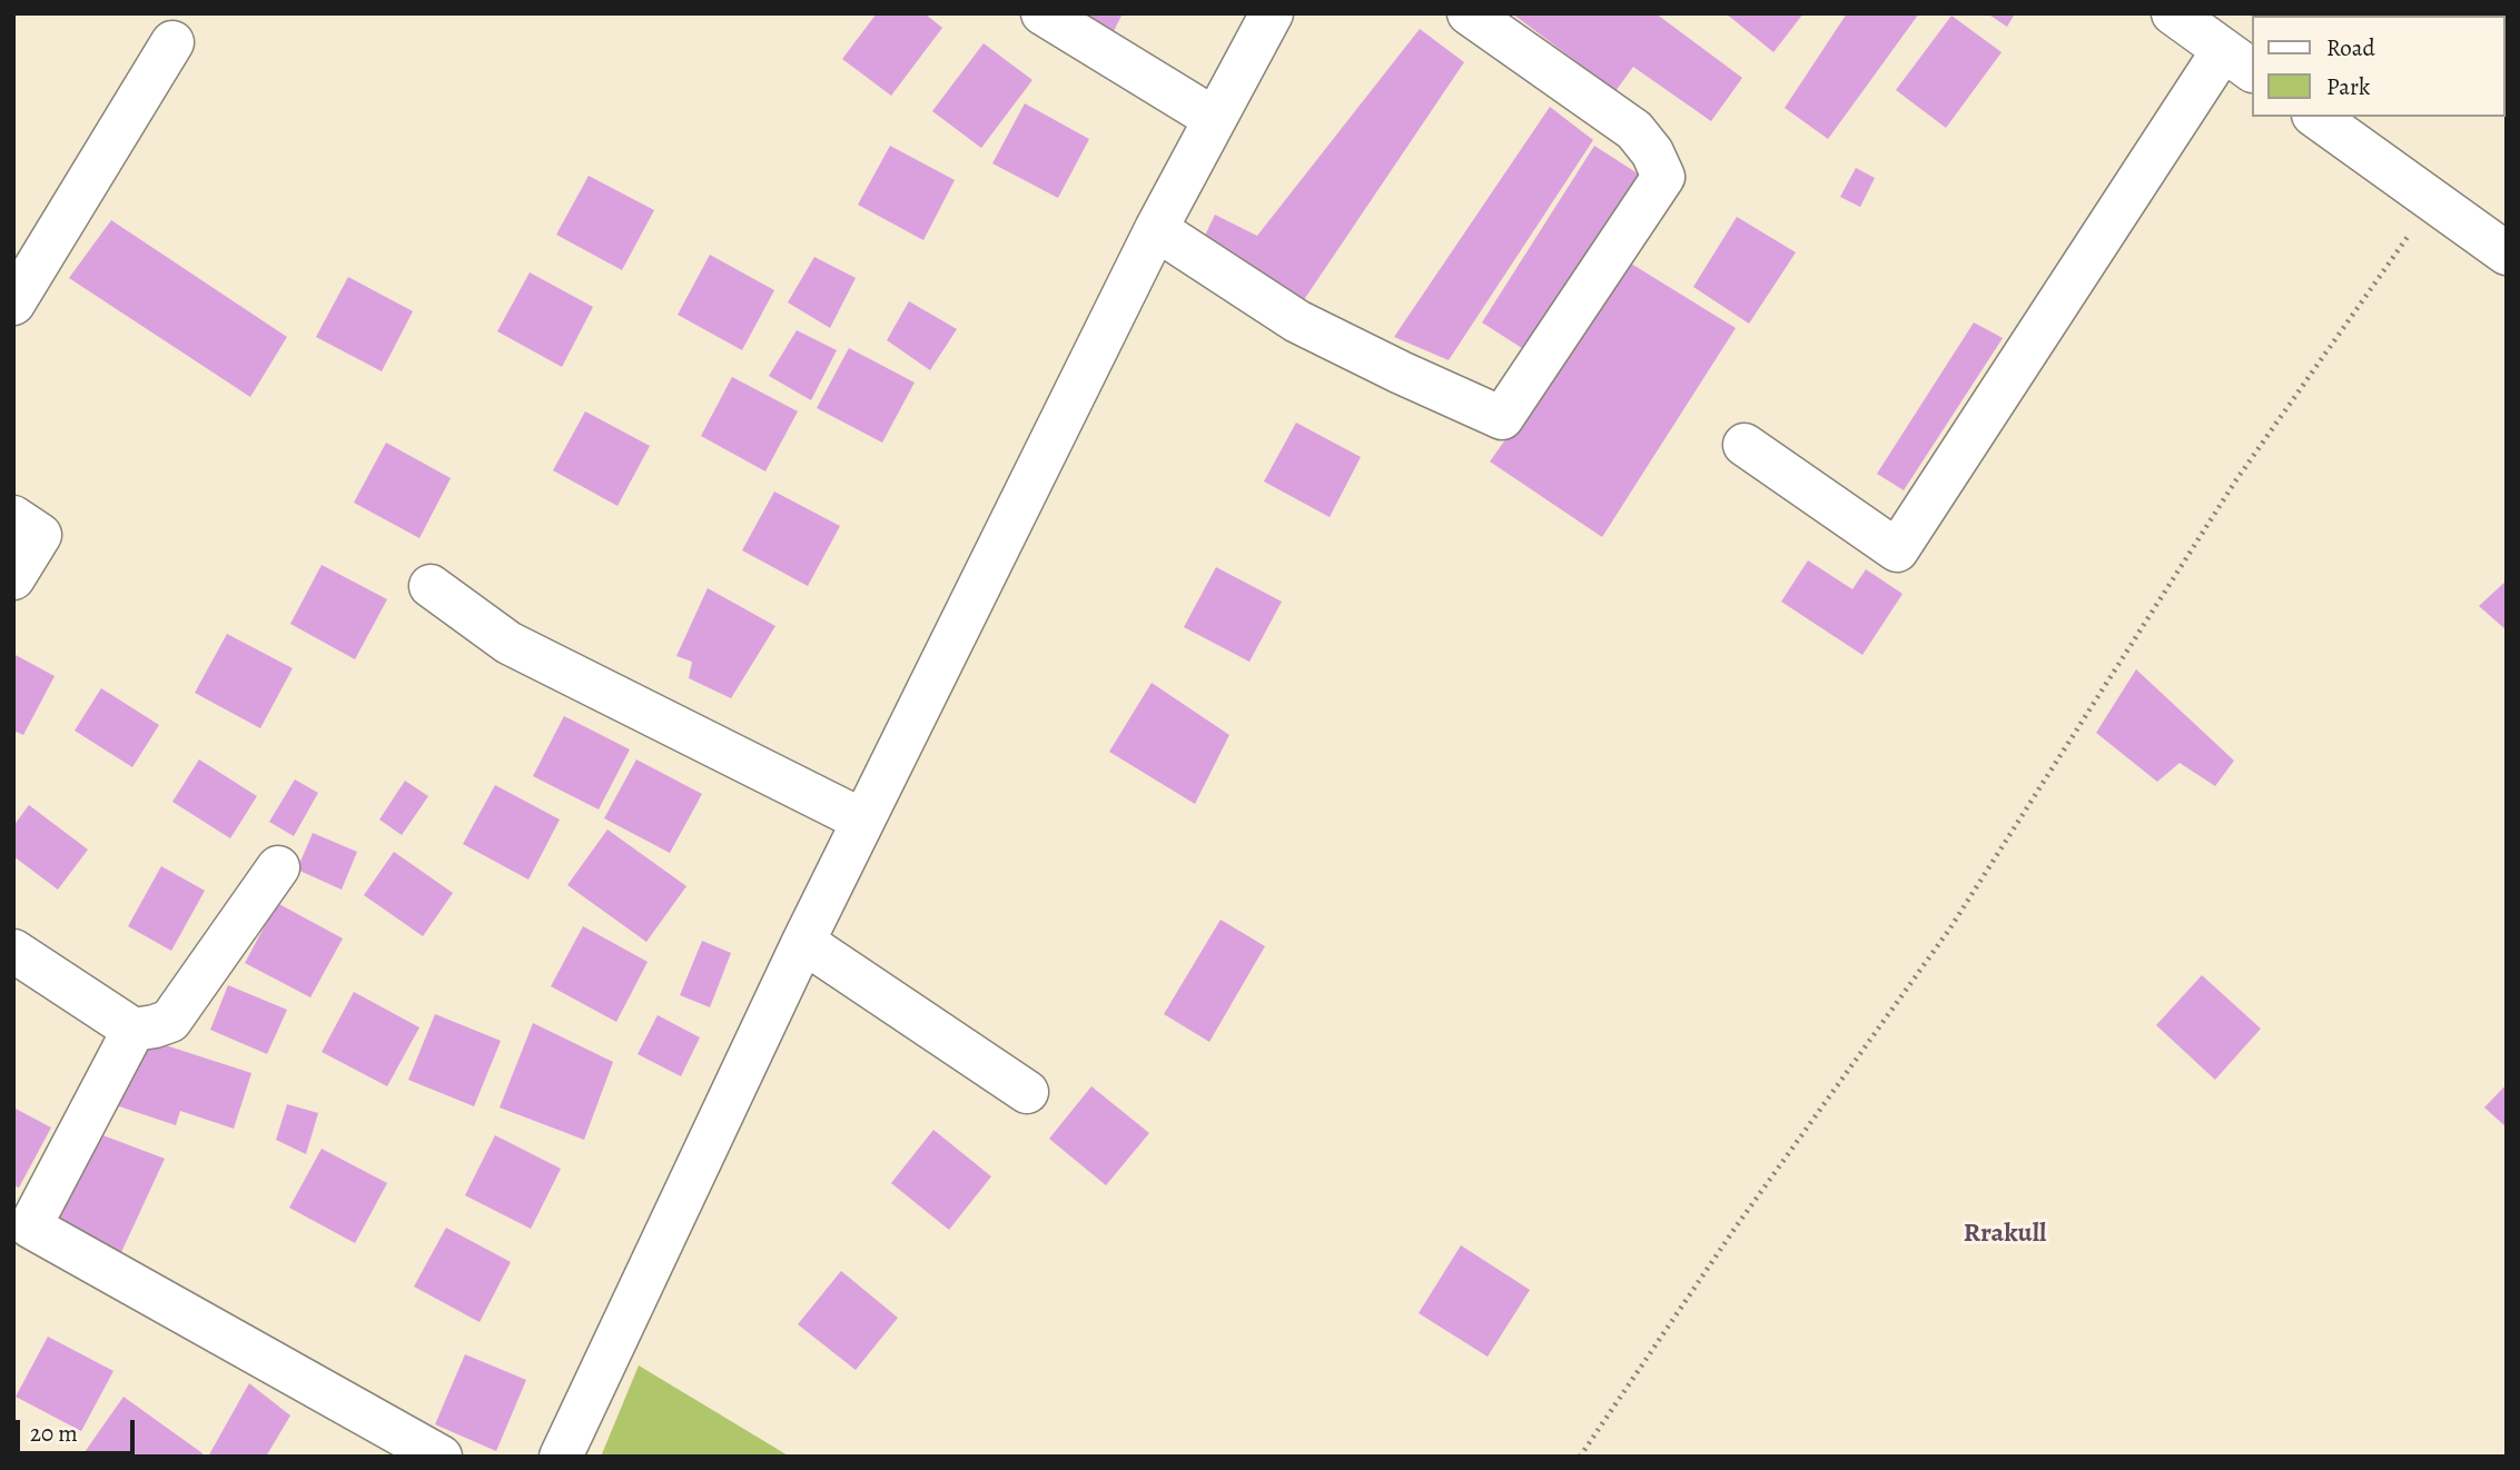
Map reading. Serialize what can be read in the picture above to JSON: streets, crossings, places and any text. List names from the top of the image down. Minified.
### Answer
{"districts":["Rrakull"],"legend":["Road","Park"],"scale_bar":"20 m"}
